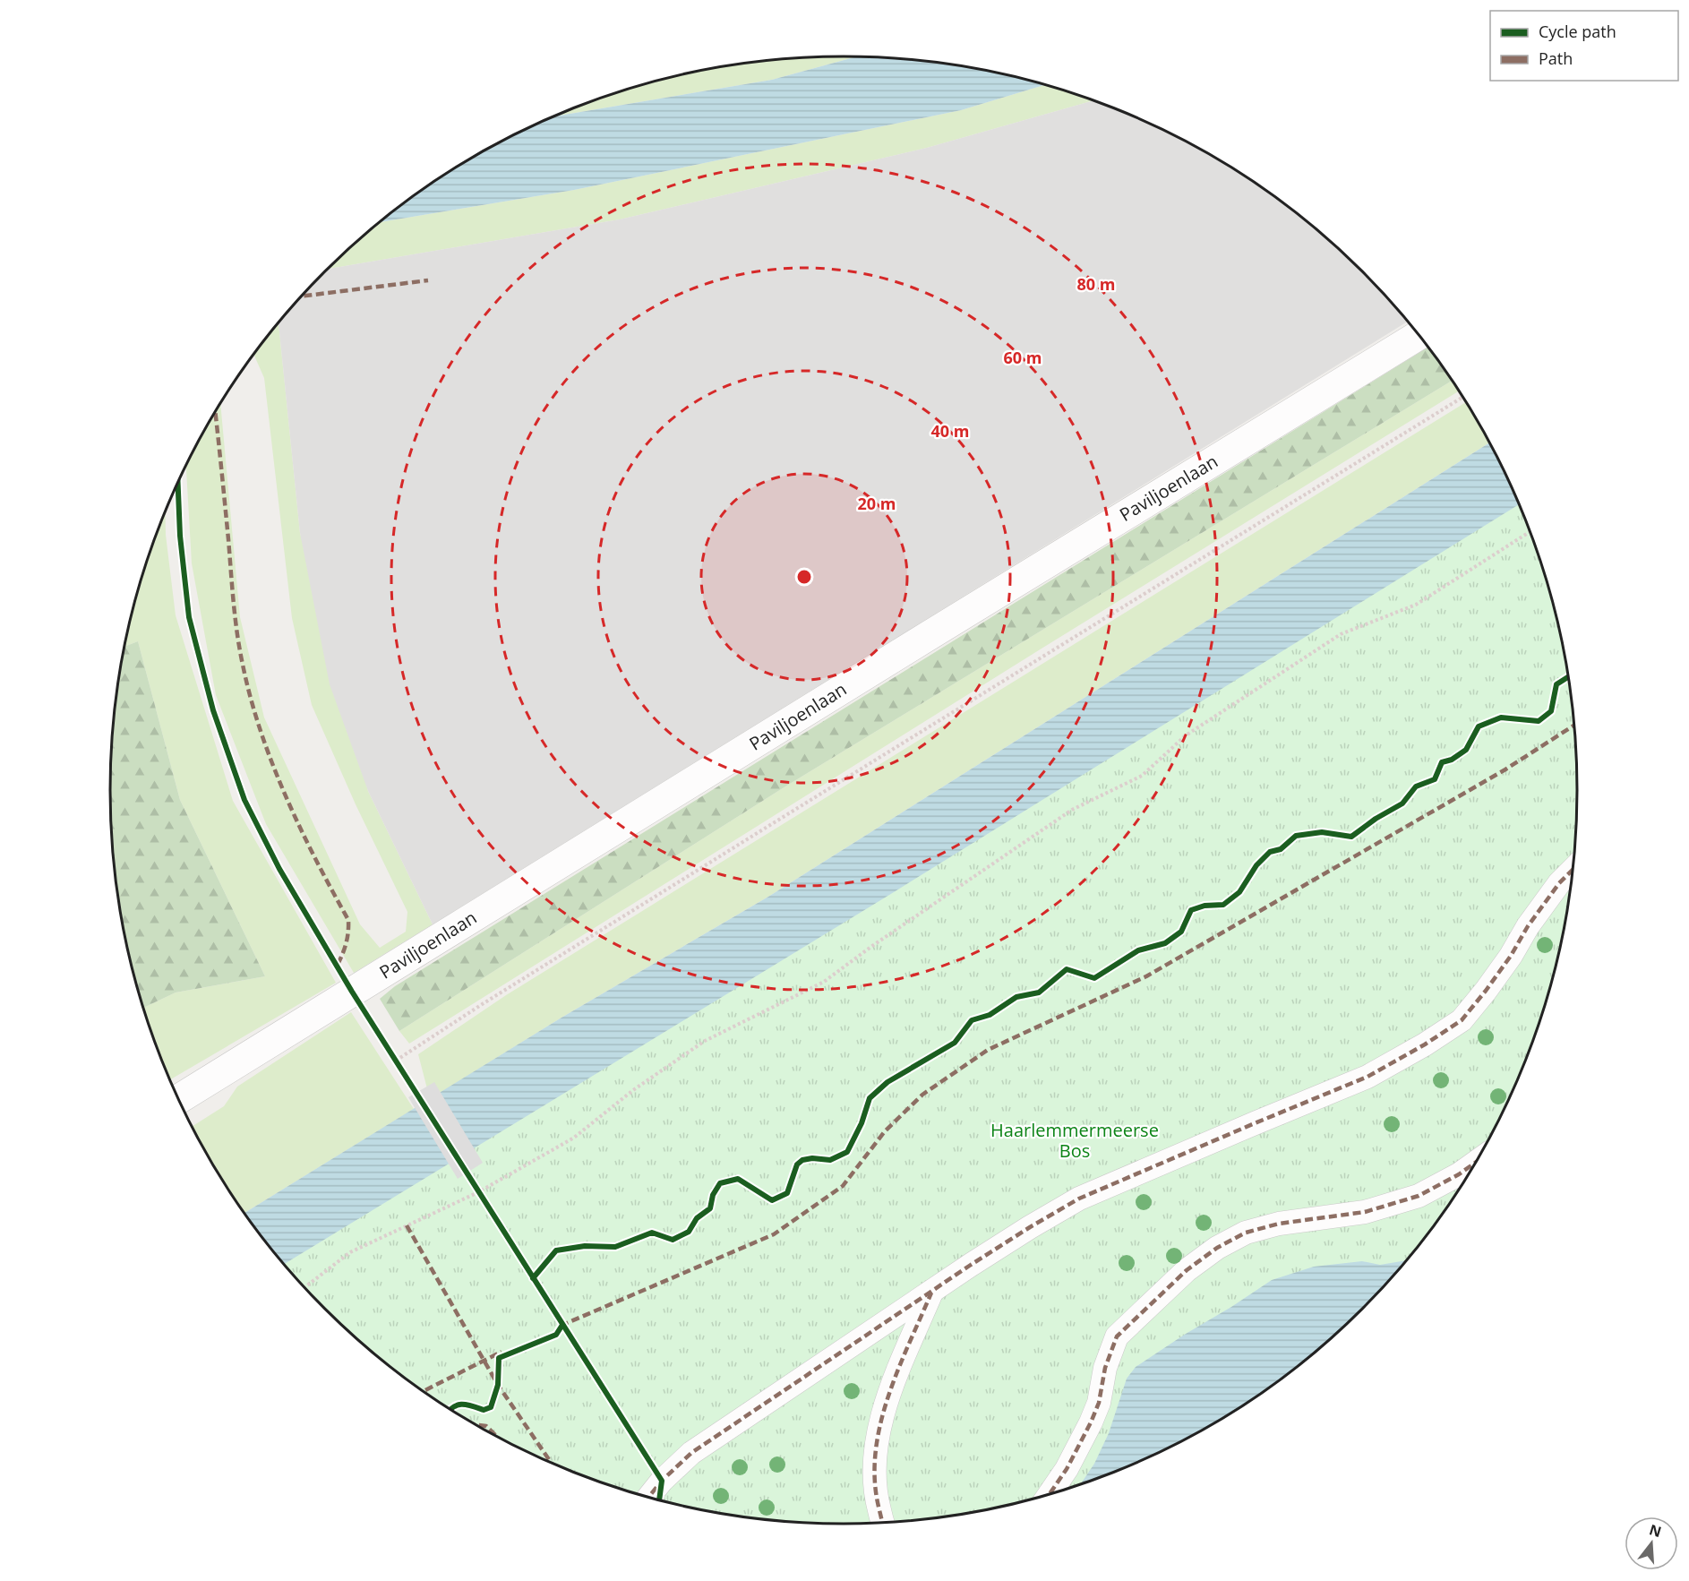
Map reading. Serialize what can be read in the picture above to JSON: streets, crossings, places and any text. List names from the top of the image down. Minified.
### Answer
{"streets":{"street":["Paviljoenlaan"]},"parks":["Haarlemmermeerse Bos"],"legend":["Cycle path","Path"],"north":"top","rings":["80 m","60 m","40 m","20 m"]}
